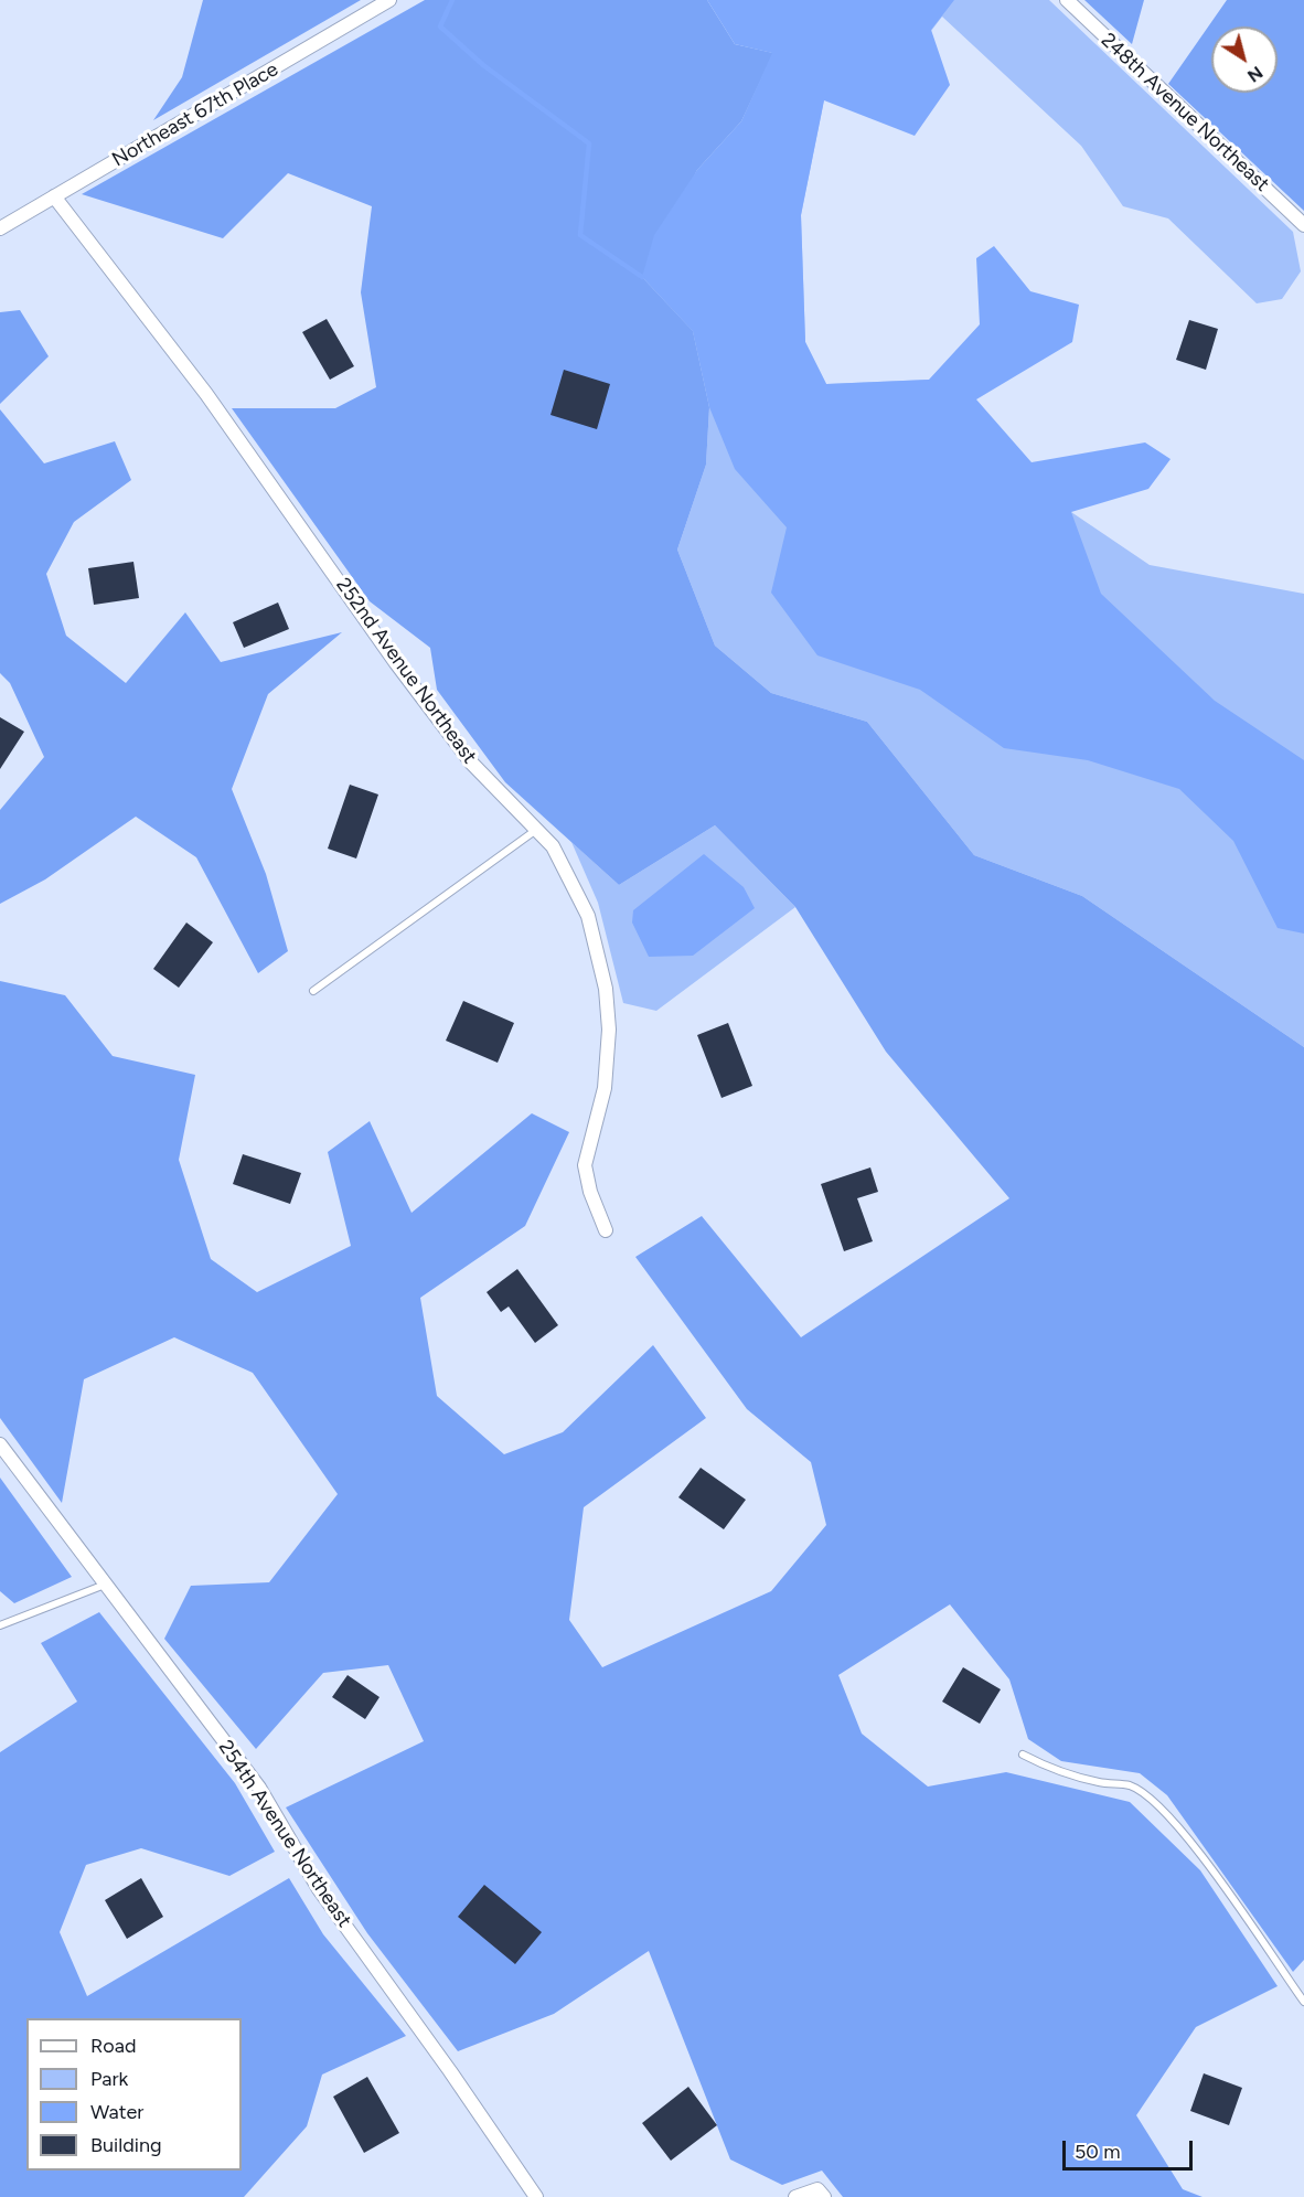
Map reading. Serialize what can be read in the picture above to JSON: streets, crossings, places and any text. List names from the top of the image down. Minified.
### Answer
{"streets":{"street":["248th Avenue Northeast","Northeast 67th Place","252nd Avenue Northeast","254th Avenue Northeast"]},"crossings":[["Northeast 67th Place","252nd Avenue Northeast"]],"legend":["Road","Park","Water","Building"],"scale_bar":"50 m","north":"bottom right"}
